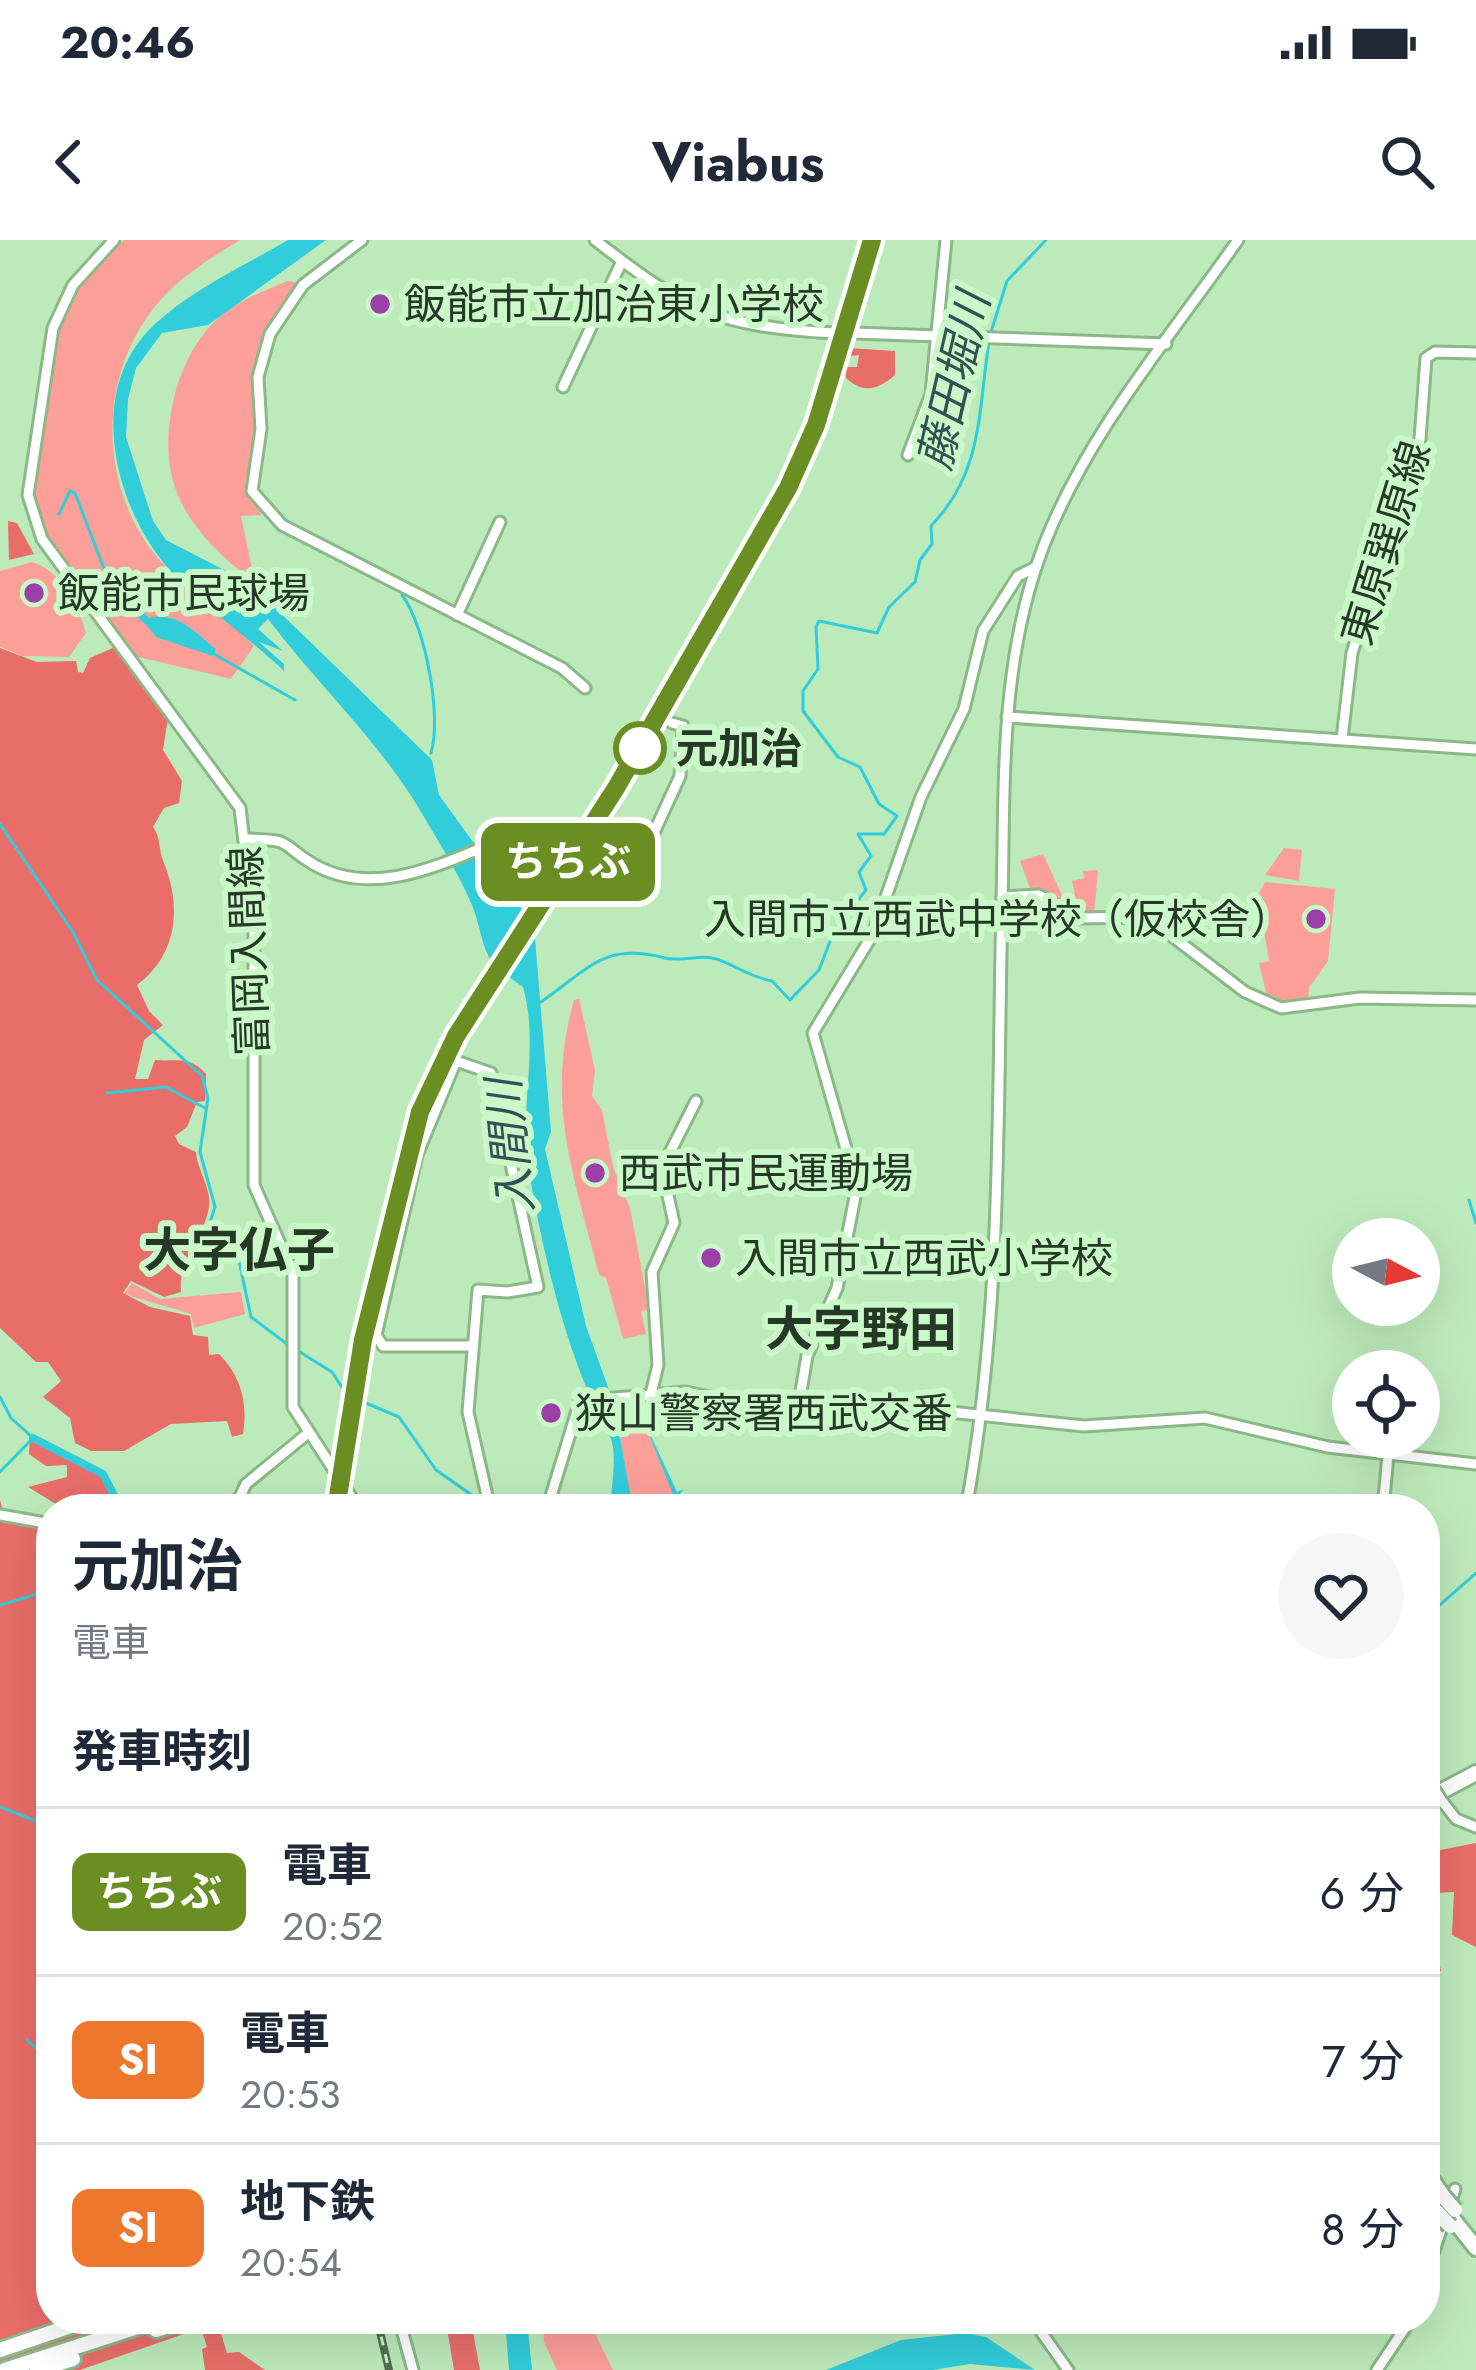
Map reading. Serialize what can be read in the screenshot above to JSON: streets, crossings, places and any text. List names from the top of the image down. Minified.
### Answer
{"streets":{"street":["東原巽原線","富岡入間線"]},"districts":["大字仏子","大字野田"],"water":["藤田堀川","入間川"],"places":["飯能市立加治東小学校","飯能市民球場","元加治","入間市立西武中学校（仮校舎）","西武市民運動場","入間市立西武小学校","狭山警察署西武交番"],"north":"right","page":{"status":"20:46","header":"Viabus","on_map":"ちちぶ","heading":[["元加治","電車"],"発車時刻"],"list":[{"mark":"ちちぶ","name":"電車","note":"20:52","value":"6 分"},{"mark":"SI","name":"電車","note":"20:53","value":"7 分"},{"mark":"SI","name":"地下鉄","note":"20:54","value":"8 分"}]}}
